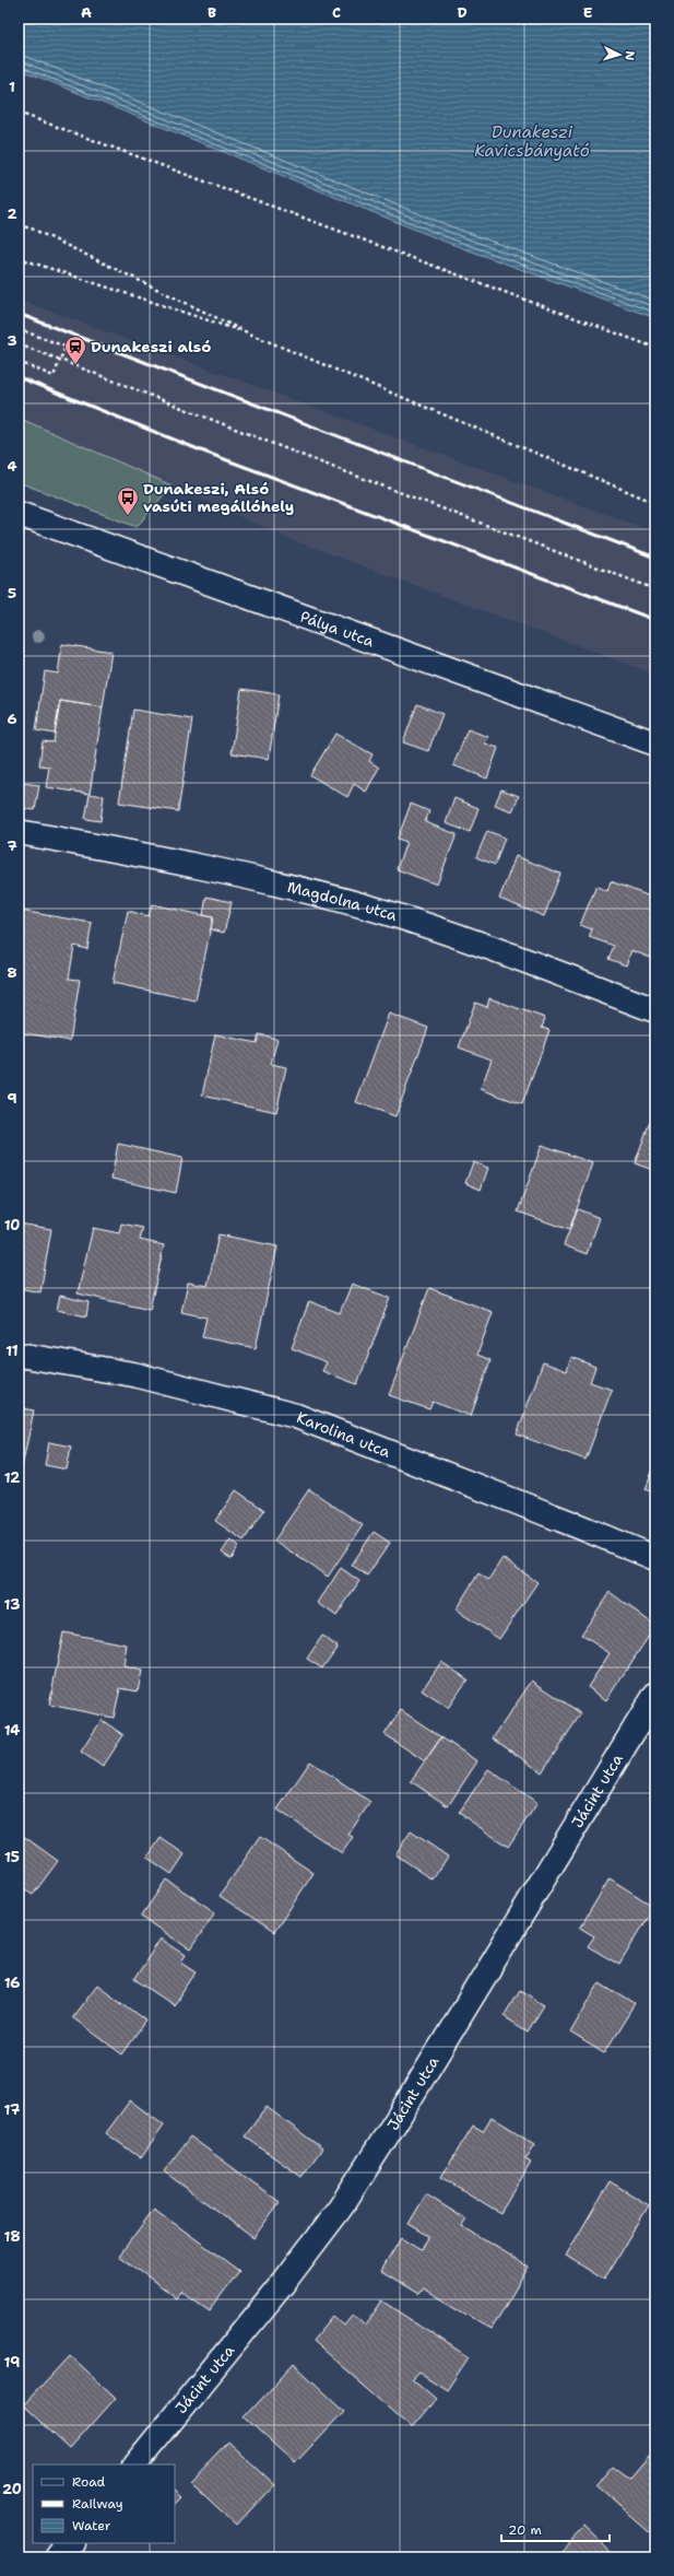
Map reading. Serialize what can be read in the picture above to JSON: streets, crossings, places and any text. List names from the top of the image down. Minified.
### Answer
{"streets":{"street":["Pálya utca","Magdolna utca","Karolina utca","Jácint utca"]},"water":["Dunakeszi Kavicsbányató"],"places":{"station":["Dunakeszi alsó"],"bus stop":["Dunakeszi, Alsó vasúti megállóhely"]},"legend":["Road","Railway","Water"],"scale_bar":"20 m","north":"right","grid":{"columns":["A","B","C","D","E"],"rows":["1","2","3","4","5","6","7","8","9","10","11","12","13","14","15","16","17","18","19","20"]}}
